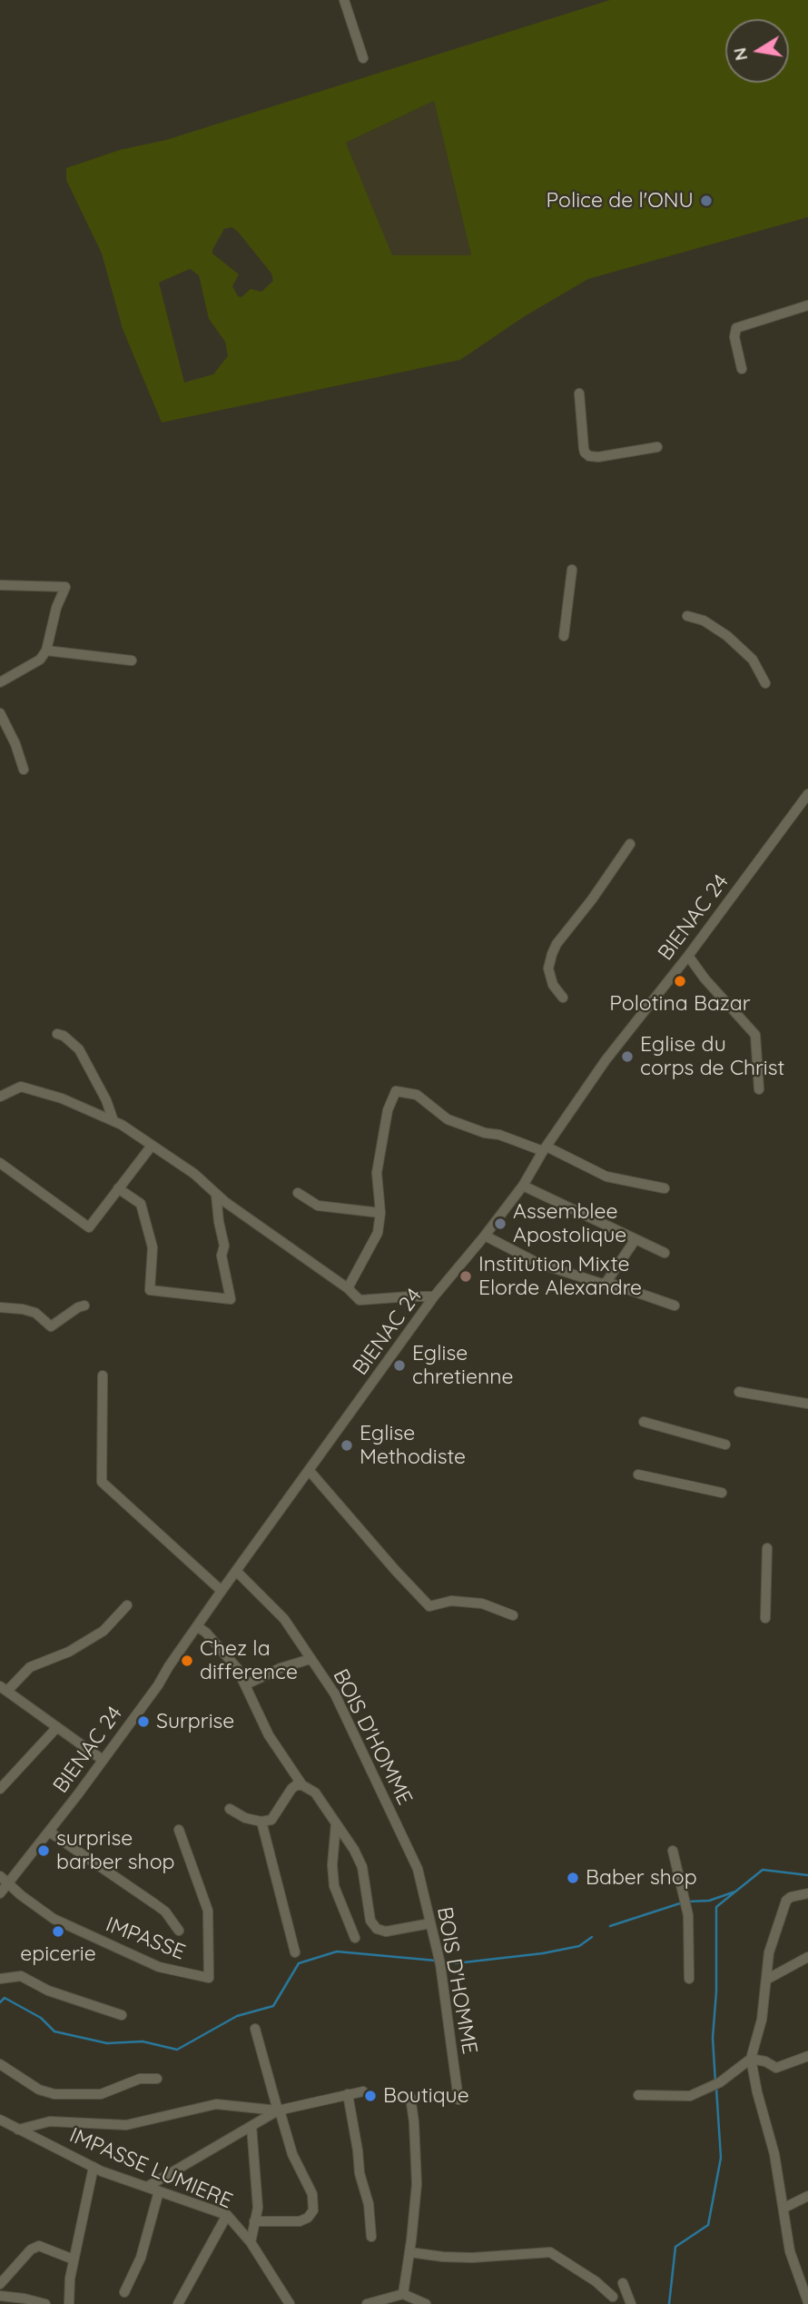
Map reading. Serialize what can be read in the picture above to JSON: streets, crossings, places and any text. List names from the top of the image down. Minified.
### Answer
{"streets":{"street":["BIENAC 24","BOIS D'HOMME","IMPASSE","IMPASSE LUMIERE"]},"crossings":[["BIENAC 24","BOIS D'HOMME"],["BIENAC 24","IMPASSE"]],"places":["Police de l'ONU","Polotina Bazar","Eglise du corps de Christ","Assemblee Apostolique","Institution Mixte Elorde Alexandre","Eglise chretienne","Eglise Methodiste","Chez la difference","Surprise","surprise barber shop","Baber shop","epicerie","Boutique"],"north":"left"}
